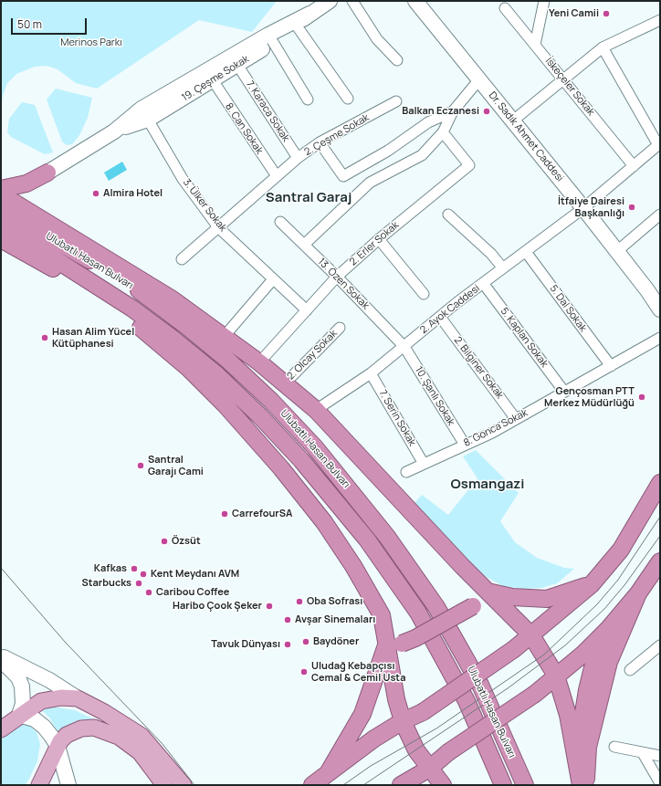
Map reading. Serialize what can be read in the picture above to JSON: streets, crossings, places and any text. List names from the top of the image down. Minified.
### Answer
{"streets":{"highway":["Ulubatlı Hasan Bulvarı"],"main road":["19. Çeşme Sokak","Dr. Sadık Ahmet Caddesi"],"street":["İskeçeler Sokak","7. Karaca Sokak","8. Can Sokak","2. Çeşme Sokak","3. Ülker Sokak","2. Erler Sokak","13. Özen Sokak","5. Dal Sokak","2. Ayok Caddesi","5. Kaplan Sokak","2. Olcay Sokak","2. Bilginer Sokak","10. Şanlı Sokak","7. Serin Sokak","8. Gonca Sokak"]},"crossings":[["19. Çeşme Sokak","7. Karaca Sokak"],["19. Çeşme Sokak","8. Can Sokak"],["19. Çeşme Sokak","3. Ülker Sokak"],["İskeçeler Sokak","2. Ayok Caddesi"],["7. Karaca Sokak","2. Çeşme Sokak"],["8. Can Sokak","2. Çeşme Sokak"],["2. Çeşme Sokak","3. Ülker Sokak"],["Dr. Sadık Ahmet Caddesi","2. Ayok Caddesi"],["3. Ülker Sokak","2. Erler Sokak"],["2. Erler Sokak","13. Özen Sokak"],["13. Özen Sokak","2. Ayok Caddesi"],["13. Özen Sokak","10. Şanlı Sokak"],["5. Dal Sokak","2. Ayok Caddesi"],["5. Dal Sokak","8. Gonca Sokak"],["2. Ayok Caddesi","5. Kaplan Sokak"],["2. Ayok Caddesi","2. Bilginer Sokak"],["2. Ayok Caddesi","10. Şanlı Sokak"],["2. Ayok Caddesi","7. Serin Sokak"],["5. Kaplan Sokak","8. Gonca Sokak"],["2. Bilginer Sokak","8. Gonca Sokak"],["10. Şanlı Sokak","8. Gonca Sokak"],["7. Serin Sokak","8. Gonca Sokak"]],"districts":["Santral Garaj","Osmangazi"],"parks":["Merinos Parkı"],"places":["Yeni Camii","Balkan Eczanesi","Almira Hotel","İtfaiye Dairesi Başkanlığı","Hasan Alim Yücel Kütüphanesi","Gençosman PTT Merkez Müdürlüğü","Santral Garajı Cami","CarrefourSA","Özsüt","Kafkas","Kent Meydanı AVM","Starbucks","Caribou Coffee","Oba Sofrası","Haribo Çook Şeker","Avşar Sinemaları","Baydöner","Tavuk Dünyası","Uludağ Kebapçısı Cemal & Cemil Usta"],"scale_bar":"50 m"}
